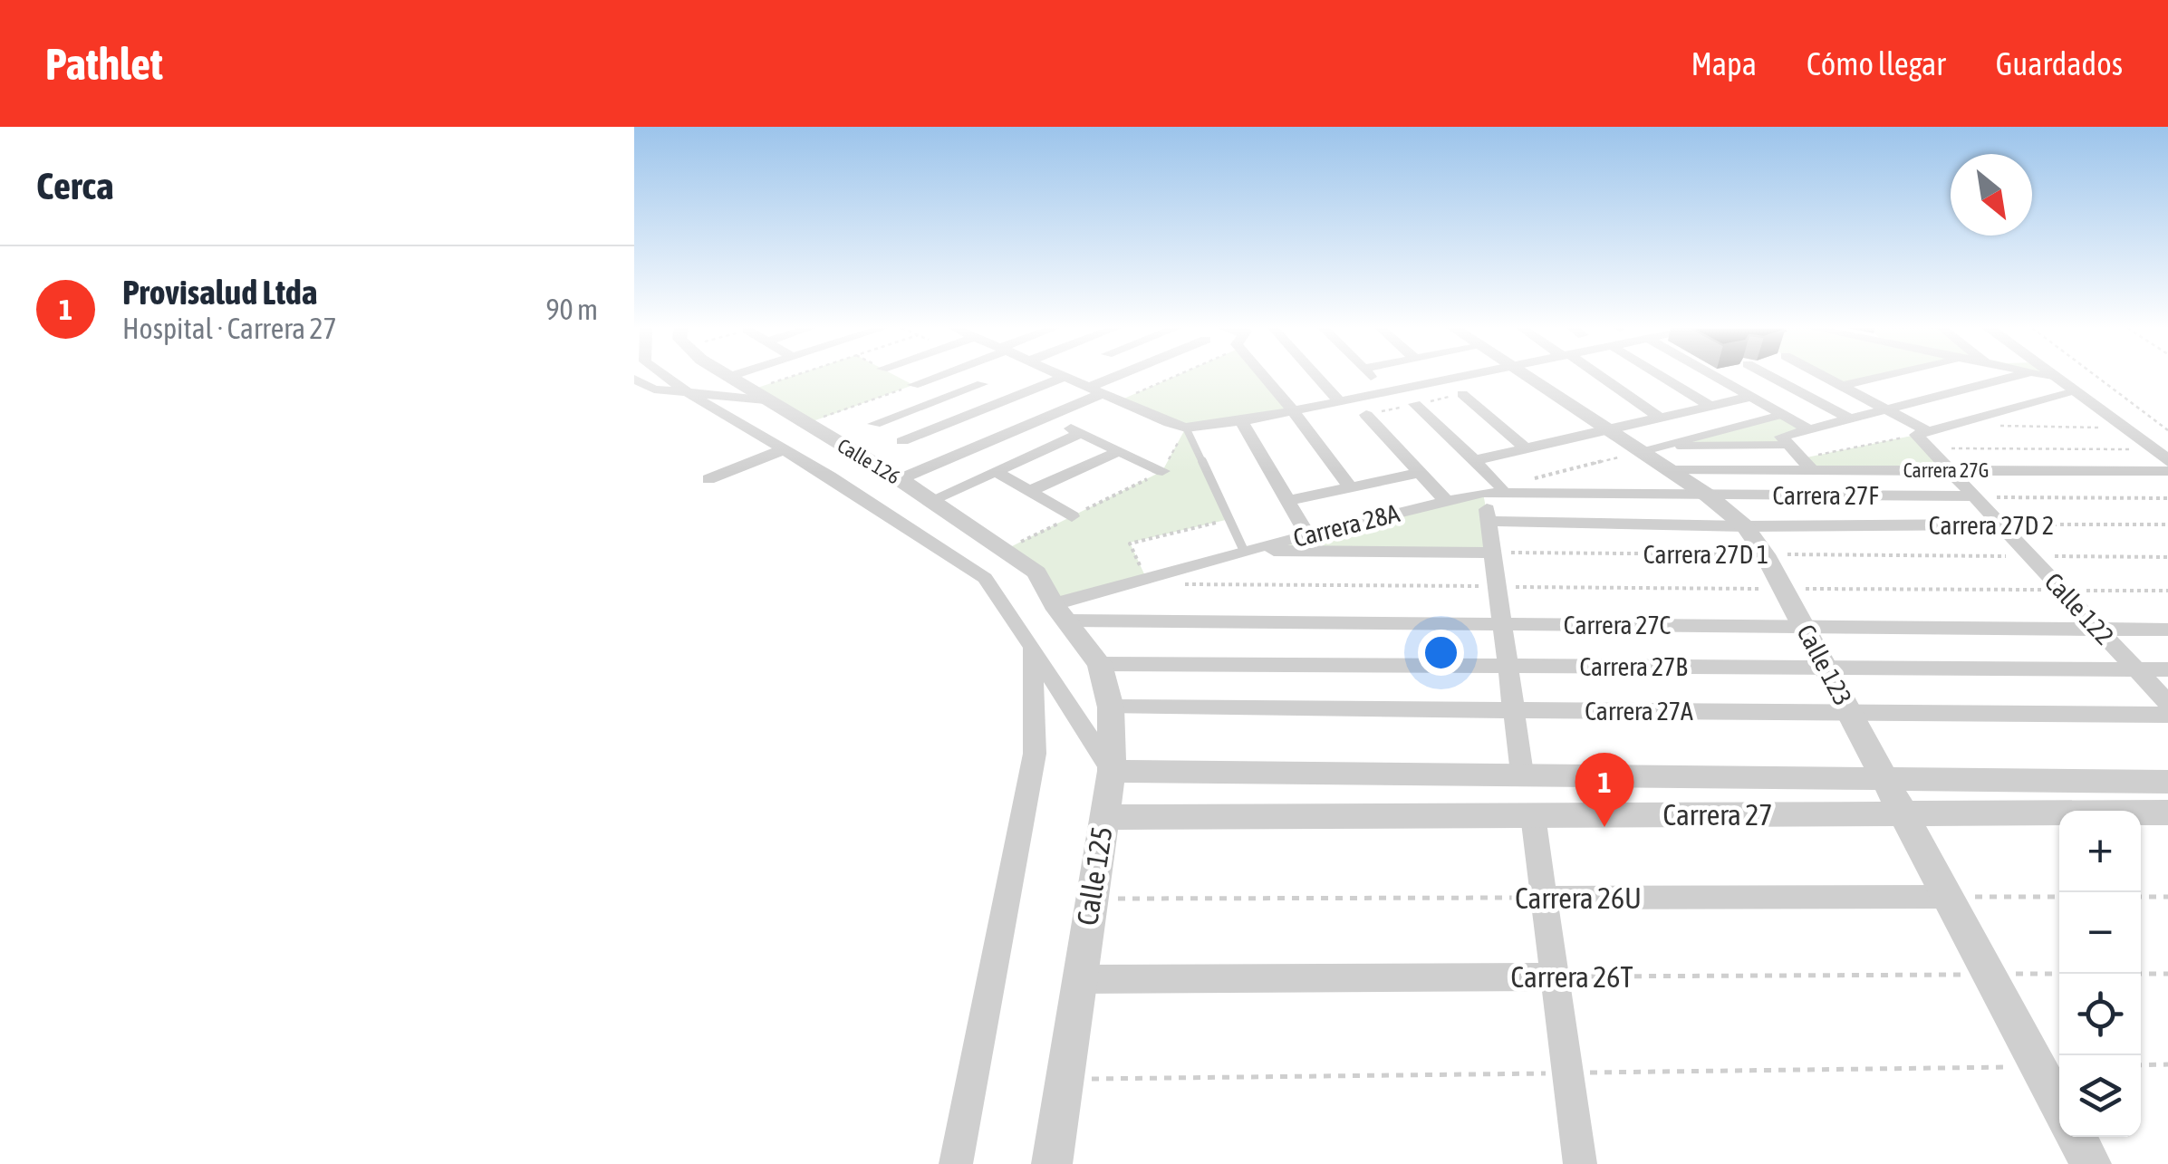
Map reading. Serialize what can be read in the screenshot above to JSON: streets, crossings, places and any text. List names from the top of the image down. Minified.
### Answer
{"streets":{"street":["Calle 126","Carrera 27G","Carrera 27F","Carrera 28A","Carrera 27D 2","Calle 122","Carrera 27C","Calle 123","Carrera 27B","Carrera 27A","Carrera 27","Calle 125","Carrera 26U","Carrera 26T"],"path":["Carrera 27D 1"]},"crossings":[["Calle 126","Carrera 28A"],["Calle 126","Carrera 27C"],["Calle 126","Calle 125"],["Carrera 27G","Calle 122"],["Carrera 27G","Calle 123"],["Carrera 27F","Carrera 28A"],["Carrera 27F","Calle 122"],["Carrera 27F","Calle 123"],["Carrera 28A","Carrera 27C"],["Carrera 28A","Calle 125"],["Carrera 27D 2","Calle 122"],["Carrera 27D 2","Calle 123"],["Carrera 27D 1","Calle 122"],["Carrera 27D 1","Calle 123"],["Calle 122","Carrera 27C"],["Calle 122","Carrera 27B"],["Carrera 27C","Calle 123"],["Carrera 27C","Calle 125"],["Calle 123","Carrera 27B"],["Calle 123","Carrera 27A"],["Calle 123","Carrera 27"],["Calle 123","Carrera 26U"],["Calle 123","Carrera 26T"],["Carrera 27B","Calle 125"],["Carrera 27A","Calle 125"],["Carrera 27","Calle 125"],["Calle 125","Carrera 26U"],["Calle 125","Carrera 26T"]],"north":"bottom right","page":{"header":"Pathlet","nav":["Mapa","Cómo llegar","Guardados"],"heading":"Cerca","list":[{"mark":"1","name":"Provisalud Ltda","note":"Hospital · Carrera 27","value":"90 m"}],"pins":"1","map_buttons":["+","−"]}}
